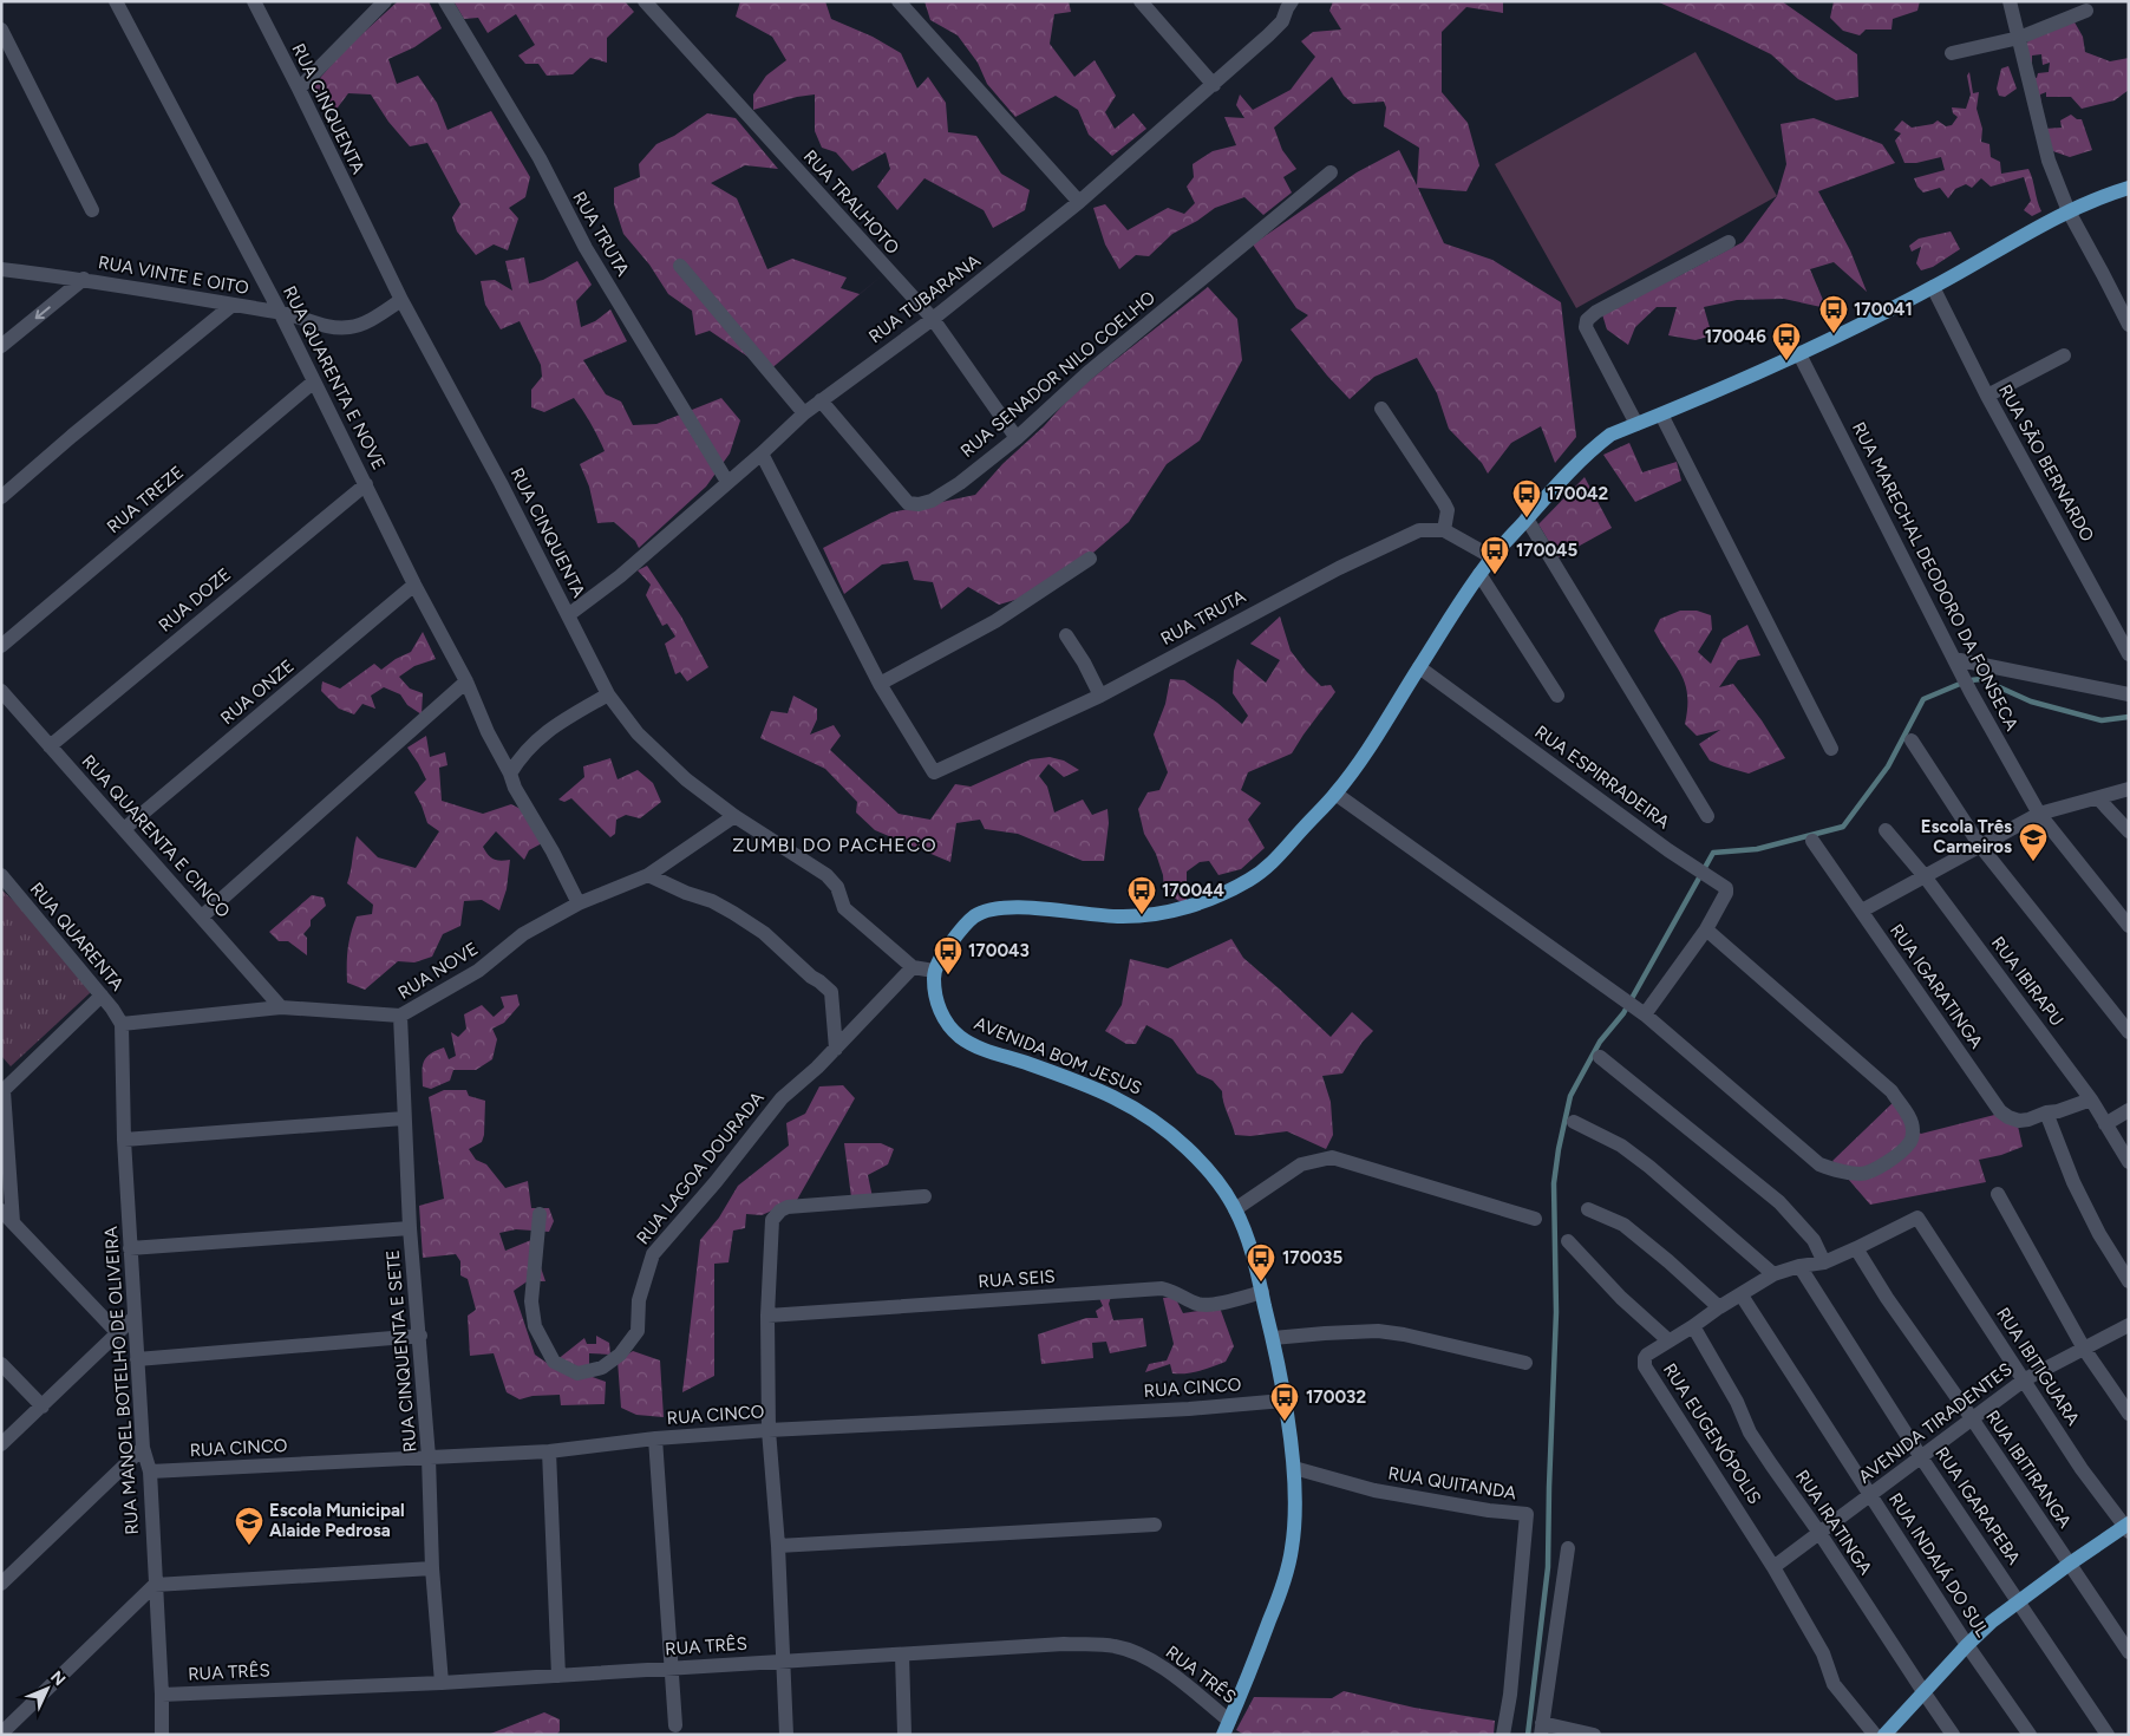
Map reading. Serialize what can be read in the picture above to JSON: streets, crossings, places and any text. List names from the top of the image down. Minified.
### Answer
{"streets":{"main road":["AVENIDA BOM JESUS"],"street":["RUA CINQUENTA","RUA TRALHOTO","RUA TRUTA","RUA VINTE E OITO","RUA TUBARANA","RUA SENADOR NILO COELHO","RUA QUARENTA E NOVE","RUA SÃO BERNARDO","RUA TREZE","RUA MARECHAL DEODORO DA FONSECA","RUA DOZE","RUA ONZE","RUA ESPIRRADEIRA","RUA QUARENTA E CINCO","RUA QUARENTA","RUA NOVE","RUA IBIRAPU","RUA IGARATINGA","RUA LAGOA DOURADA","RUA SEIS","RUA CINQUENTA E SETE","RUA IBITIGUARA","RUA MANOEL BOTELHO DE OLIVEIRA","RUA CINCO","AVENIDA TIRADENTES","RUA EUGENÓPOLIS","RUA IBITIRANGA","RUA QUITANDA","RUA IGARAPEBA","RUA IRATINGA","RUA INDAIÁ DO SUL","RUA TRÊS"]},"crossings":[["RUA CINQUENTA","RUA VINTE E OITO"],["RUA CINQUENTA","RUA TUBARANA"],["RUA CINQUENTA","RUA NOVE"],["RUA CINQUENTA","RUA LAGOA DOURADA"],["RUA TRALHOTO","RUA TUBARANA"],["RUA TRALHOTO","RUA SENADOR NILO COELHO"],["RUA TRUTA","RUA TUBARANA"],["RUA VINTE E OITO","RUA QUARENTA E NOVE"],["RUA TUBARANA","RUA SENADOR NILO COELHO"],["RUA QUARENTA E NOVE","RUA TREZE"],["RUA QUARENTA E NOVE","RUA DOZE"],["RUA QUARENTA E NOVE","RUA ONZE"],["RUA QUARENTA E NOVE","RUA NOVE"],["RUA DOZE","RUA QUARENTA E CINCO"],["RUA ONZE","RUA QUARENTA E CINCO"],["RUA QUARENTA E CINCO","RUA NOVE"],["RUA QUARENTA","RUA NOVE"],["RUA QUARENTA","RUA MANOEL BOTELHO DE OLIVEIRA"],["RUA NOVE","RUA CINQUENTA E SETE"],["RUA NOVE","RUA MANOEL BOTELHO DE OLIVEIRA"],["RUA IBIRAPU","RUA IGARATINGA"],["AVENIDA BOM JESUS","RUA SEIS"],["AVENIDA BOM JESUS","RUA CINCO"],["AVENIDA BOM JESUS","RUA QUITANDA"],["AVENIDA BOM JESUS","RUA TRÊS"],["RUA CINQUENTA E SETE","RUA CINCO"],["RUA CINQUENTA E SETE","RUA TRÊS"],["RUA IBITIGUARA","AVENIDA TIRADENTES"],["RUA IBITIGUARA","RUA EUGENÓPOLIS"],["RUA MANOEL BOTELHO DE OLIVEIRA","RUA CINCO"],["RUA MANOEL BOTELHO DE OLIVEIRA","RUA TRÊS"],["AVENIDA TIRADENTES","RUA EUGENÓPOLIS"],["AVENIDA TIRADENTES","RUA IBITIRANGA"],["AVENIDA TIRADENTES","RUA IGARAPEBA"],["AVENIDA TIRADENTES","RUA IRATINGA"],["AVENIDA TIRADENTES","RUA INDAIÁ DO SUL"],["RUA EUGENÓPOLIS","RUA IBITIRANGA"],["RUA EUGENÓPOLIS","RUA IGARAPEBA"],["RUA EUGENÓPOLIS","RUA IRATINGA"],["RUA EUGENÓPOLIS","RUA INDAIÁ DO SUL"]],"districts":["ZUMBI DO PACHECO"],"places":{"bus stop":["170041","170046","170042","170045","170044","170043","170035","170032"],"school or university":["Escola Três Carneiros","Escola Municipal Alaide Pedrosa"]},"north":"top right"}
